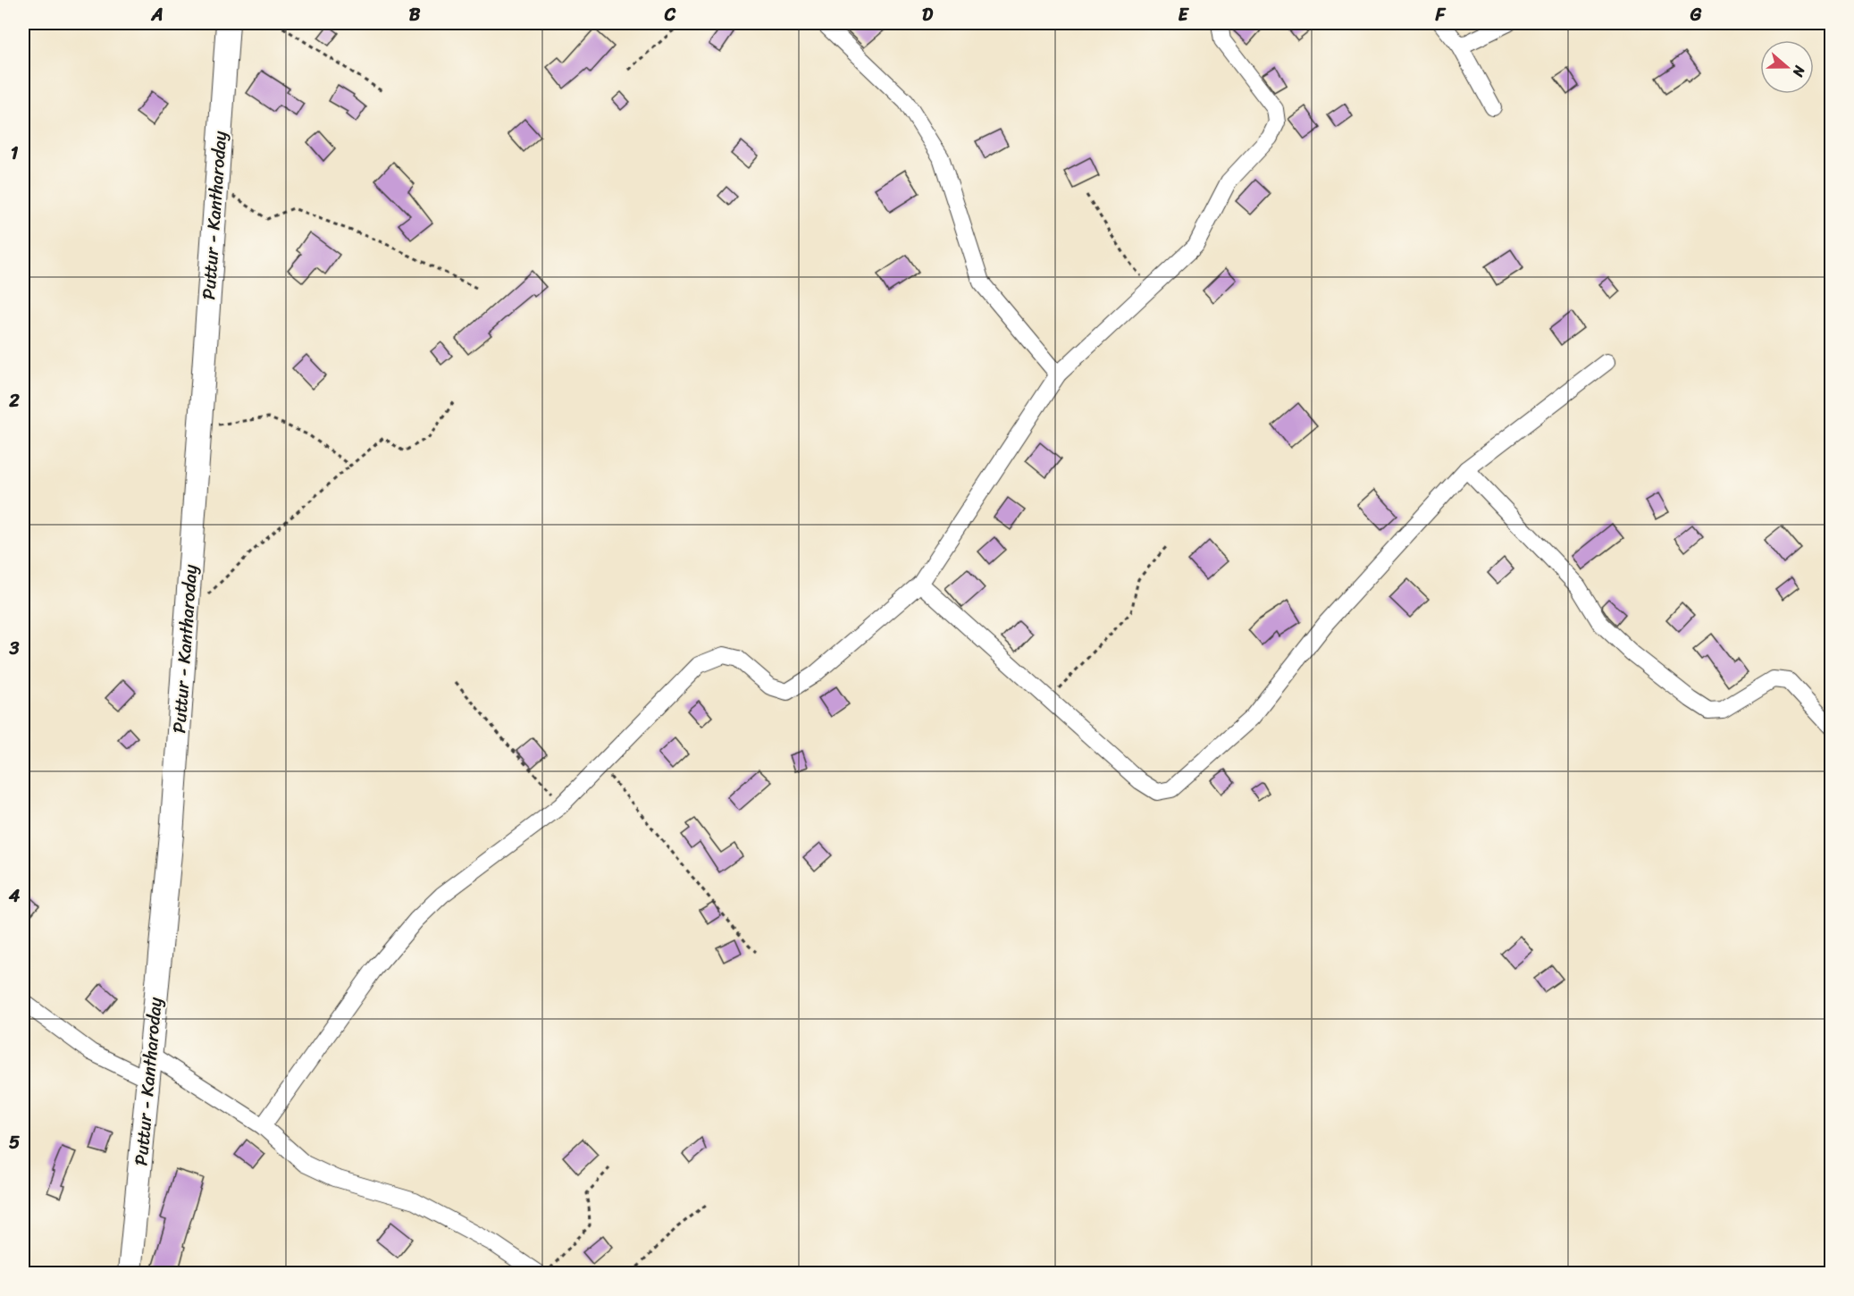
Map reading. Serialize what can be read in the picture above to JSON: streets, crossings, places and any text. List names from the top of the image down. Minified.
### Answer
{"streets":{"main road":["Puttur - Kantharoday"]},"north":"right","grid":{"columns":["A","B","C","D","E","F","G"],"rows":["1","2","3","4","5"]}}
